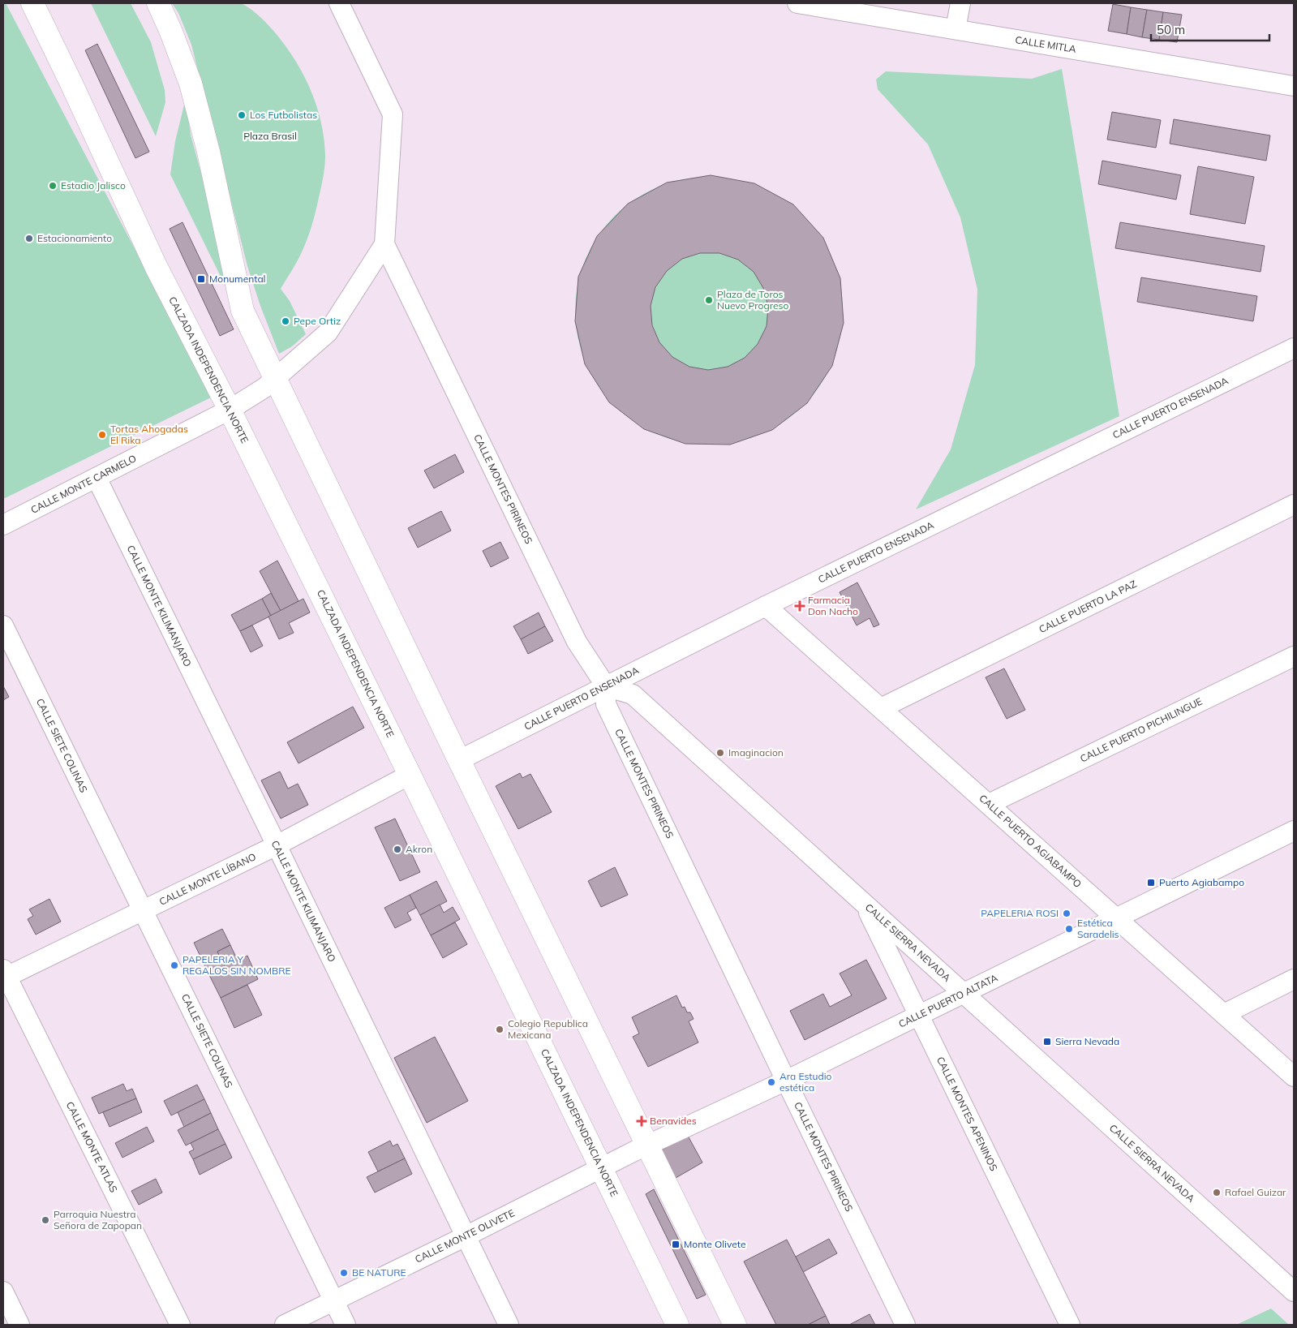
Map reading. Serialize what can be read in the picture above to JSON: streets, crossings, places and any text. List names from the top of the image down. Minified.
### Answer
{"streets":{"main road":["CALZADA INDEPENDENCIA NORTE"],"street":["CALLE MITLA","CALLE PUERTO ENSENADA","CALLE MONTE CARMELO","CALLE MONTES PIRINEOS","CALLE MONTE KILIMANJARO","CALLE PUERTO LA PAZ","CALLE PUERTO PICHILINGUE","CALLE SIETE COLINAS","CALLE PUERTO AGIABAMPO","CALLE MONTE LÍBANO","CALLE SIERRA NEVADA","CALLE PUERTO ALTATA","CALLE MONTES APENINOS","CALLE MONTE ATLAS","CALLE MONTE OLIVETE"]},"crossings":[["CALZADA INDEPENDENCIA NORTE","CALLE MONTE CARMELO"],["CALZADA INDEPENDENCIA NORTE","CALLE MONTE LÍBANO"],["CALZADA INDEPENDENCIA NORTE","CALLE PUERTO ALTATA"],["CALZADA INDEPENDENCIA NORTE","CALLE MONTE OLIVETE"],["CALLE PUERTO ENSENADA","CALLE MONTES PIRINEOS"],["CALLE PUERTO ENSENADA","CALLE PUERTO AGIABAMPO"],["CALLE PUERTO ENSENADA","CALLE SIERRA NEVADA"],["CALLE MONTE CARMELO","CALLE MONTE KILIMANJARO"],["CALLE MONTES PIRINEOS","CALLE SIERRA NEVADA"],["CALLE MONTES PIRINEOS","CALLE PUERTO ALTATA"],["CALLE MONTE KILIMANJARO","CALLE MONTE LÍBANO"],["CALLE MONTE KILIMANJARO","CALLE MONTE OLIVETE"],["CALLE PUERTO LA PAZ","CALLE PUERTO AGIABAMPO"],["CALLE PUERTO PICHILINGUE","CALLE PUERTO AGIABAMPO"],["CALLE SIETE COLINAS","CALLE MONTE LÍBANO"],["CALLE SIETE COLINAS","CALLE MONTE OLIVETE"],["CALLE PUERTO AGIABAMPO","CALLE PUERTO ALTATA"],["CALLE MONTE LÍBANO","CALLE MONTE ATLAS"],["CALLE SIERRA NEVADA","CALLE PUERTO ALTATA"],["CALLE SIERRA NEVADA","CALLE MONTES APENINOS"],["CALLE PUERTO ALTATA","CALLE MONTES APENINOS"],["CALLE PUERTO ALTATA","CALLE MONTE OLIVETE"]],"parks":["Plaza Brasil"],"places":{"other":["Los Futbolistas","Estadio Jalisco","Estacionamiento","Plaza de Toros Nuevo Progreso","Pepe Ortiz","Tortas Ahogadas El Rika","Imaginacion","Akron","PAPELERIA ROSI","Estética Saradelis","PAPELERIA Y REGALOS SIN NOMBRE","Colegio Republica Mexicana","Ara Estudio estética","Rafael Guizar","Parroquia Nuestra Señora de Zapopan","BE NATURE"],"transit":["Monumental","Puerto Agiabampo","Sierra Nevada","Monte Olivete"],"health":["Farmacia Don Nacho","Benavides"]},"scale_bar":"50 m"}
